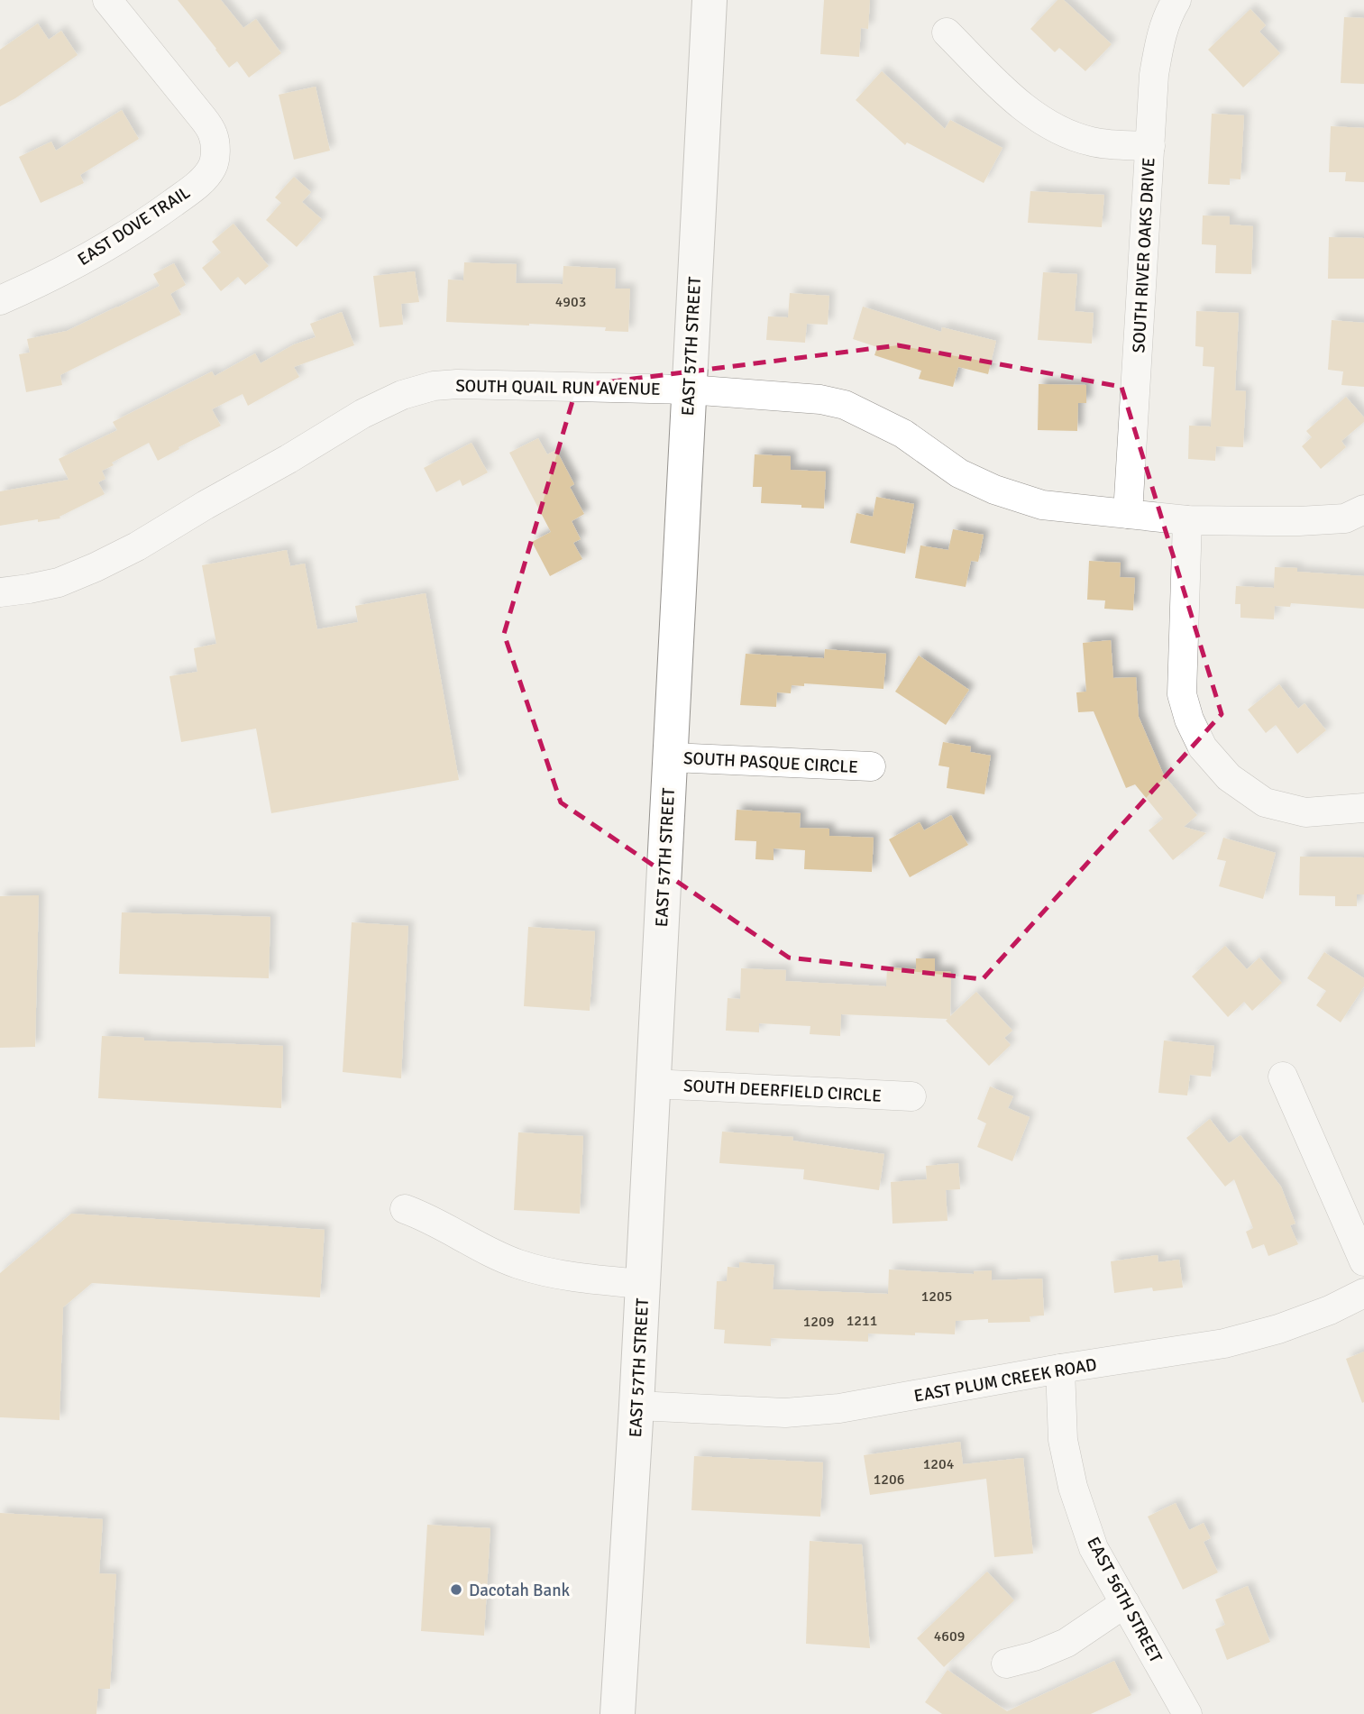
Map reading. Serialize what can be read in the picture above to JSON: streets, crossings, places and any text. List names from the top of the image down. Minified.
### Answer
{"streets":{"main road":["EAST 57TH STREET"],"street":["EAST DOVE TRAIL","SOUTH RIVER OAKS DRIVE","SOUTH QUAIL RUN AVENUE","SOUTH PASQUE CIRCLE","SOUTH DEERFIELD CIRCLE","EAST PLUM CREEK ROAD","EAST 56TH STREET"]},"crossings":[["SOUTH RIVER OAKS DRIVE","SOUTH QUAIL RUN AVENUE"],["EAST 57TH STREET","SOUTH QUAIL RUN AVENUE"],["EAST 57TH STREET","SOUTH PASQUE CIRCLE"],["EAST 57TH STREET","SOUTH DEERFIELD CIRCLE"],["EAST 57TH STREET","EAST PLUM CREEK ROAD"],["EAST PLUM CREEK ROAD","EAST 56TH STREET"]],"places":["Dacotah Bank"],"house_numbers":["4903","1205","1211","1209","1204","1206","4609"]}
